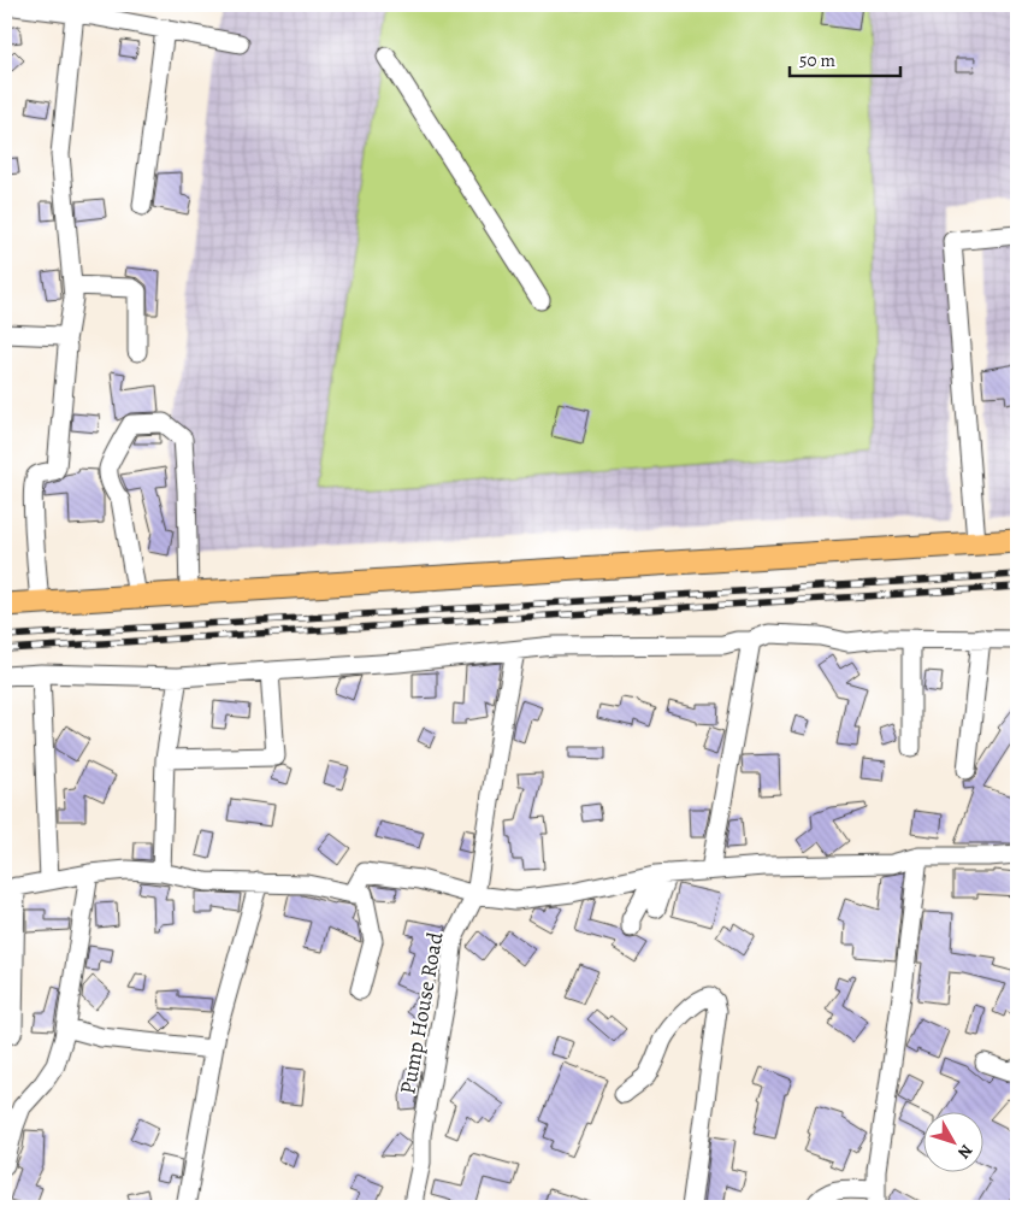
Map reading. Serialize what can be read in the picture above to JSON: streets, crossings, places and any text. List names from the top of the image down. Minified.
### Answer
{"streets":{"street":["Pump House Road"]},"scale_bar":"50 m","north":"bottom right"}
